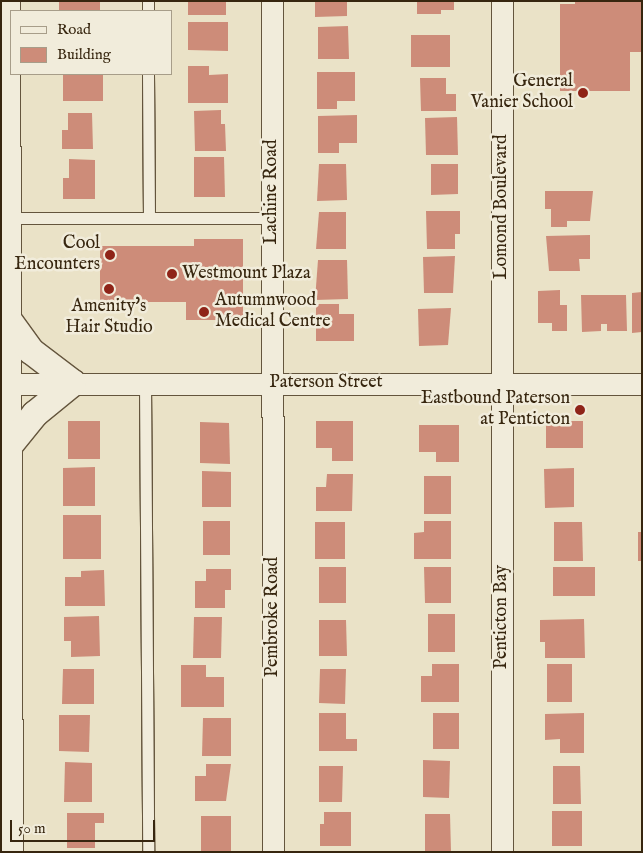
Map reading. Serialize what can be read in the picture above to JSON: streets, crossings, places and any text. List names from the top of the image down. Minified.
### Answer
{"streets":{"street":["Lachine Road","Lomond Boulevard","Paterson Street","Pembroke Road","Penticton Bay"]},"crossings":[["Lachine Road","Paterson Street"],["Lachine Road","Pembroke Road"],["Lomond Boulevard","Paterson Street"],["Lomond Boulevard","Penticton Bay"],["Paterson Street","Pembroke Road"],["Paterson Street","Penticton Bay"]],"places":["General Vanier School","Cool Encounters","Westmount Plaza","Amenity's Hair Studio","Autumnwood Medical Centre","Eastbound Paterson at Penticton"],"legend":["Road","Building"],"scale_bar":"50 m"}
